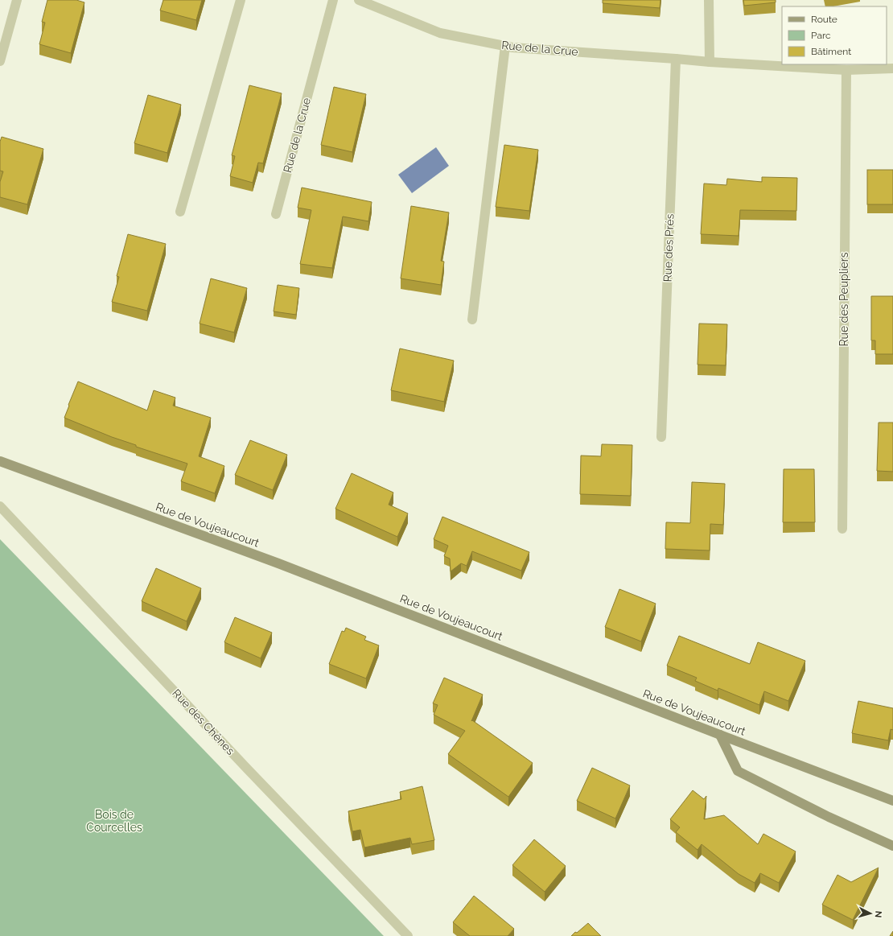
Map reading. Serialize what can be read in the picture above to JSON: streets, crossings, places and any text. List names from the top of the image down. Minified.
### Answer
{"streets":{"main road":["Rue de Voujeaucourt"],"street":["Rue de la Crue","Rue des Prés","Rue des Peupliers","Rue des Chênes"]},"crossings":[["Rue de la Crue","Rue des Prés"],["Rue de la Crue","Rue des Peupliers"]],"parks":["Bois de Courcelles"],"legend":["Route","Parc","Bâtiment"],"north":"right"}
